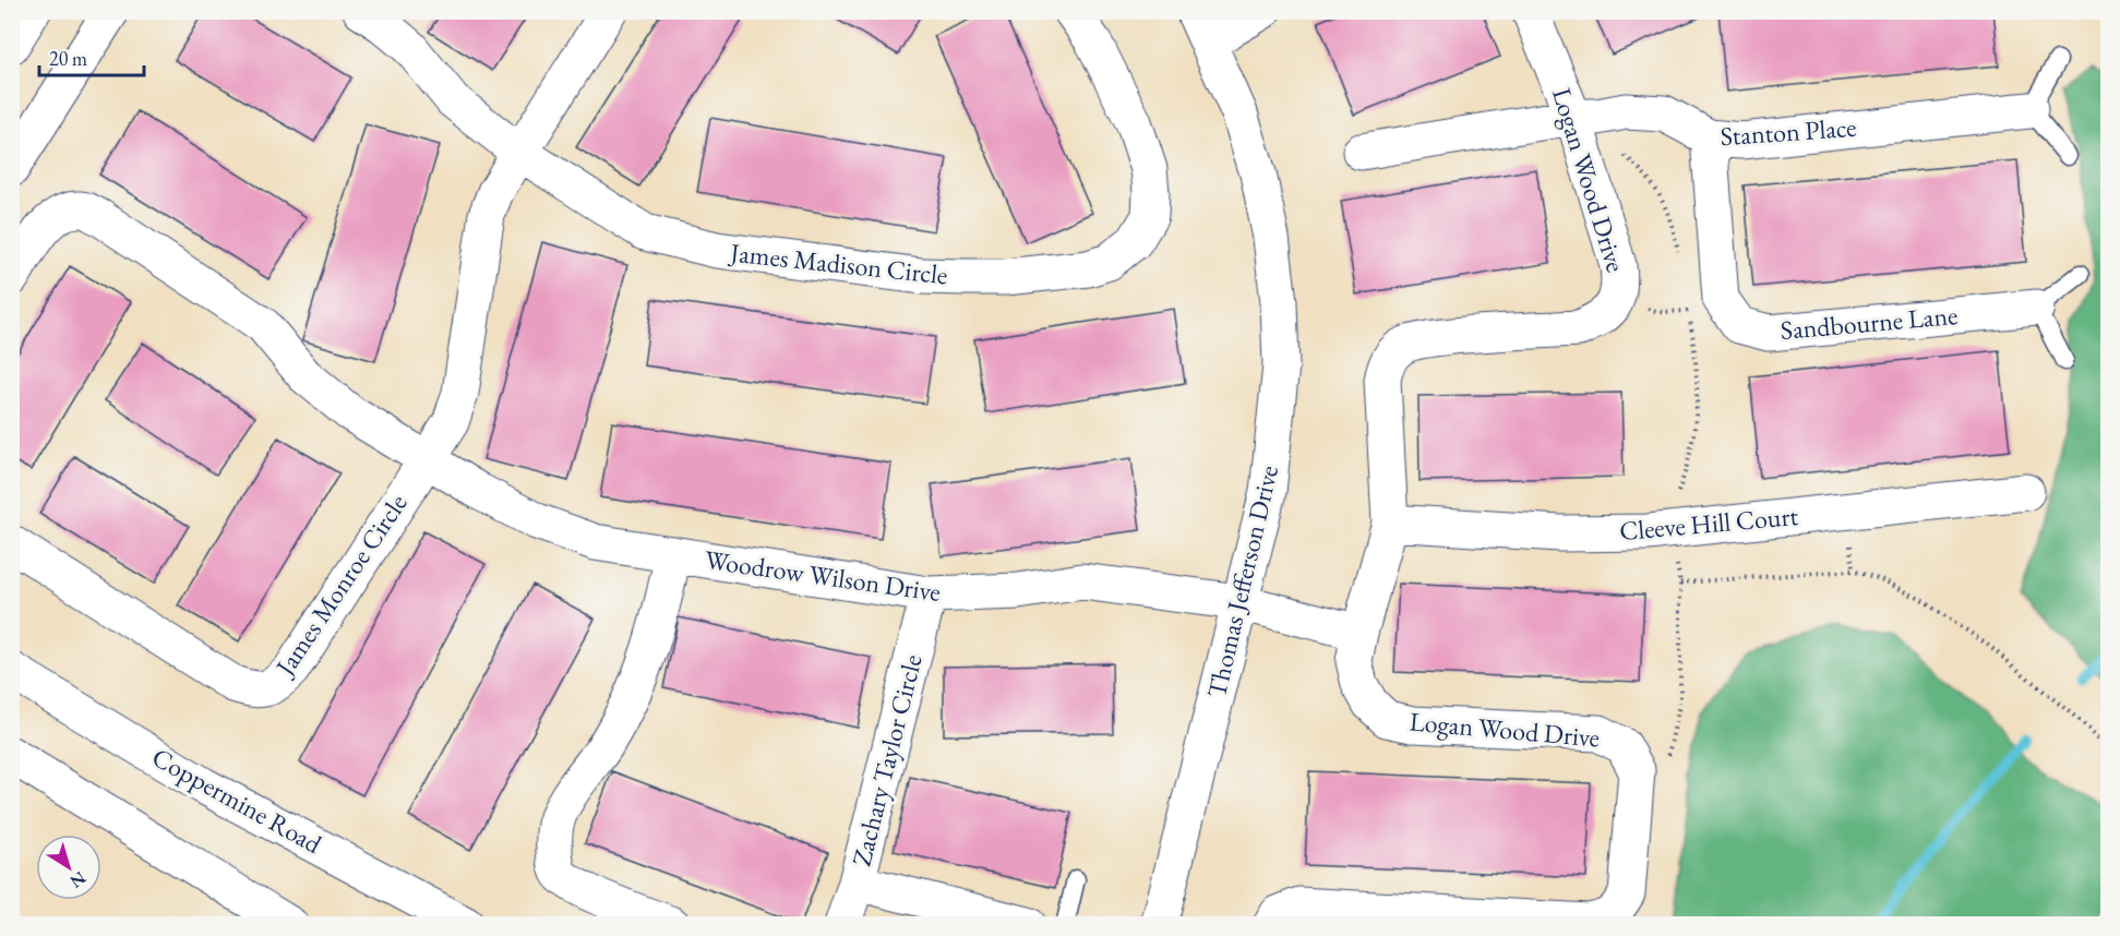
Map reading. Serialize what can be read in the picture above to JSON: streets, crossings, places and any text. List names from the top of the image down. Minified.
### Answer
{"streets":{"street":["Stanton Place","Logan Wood Drive","James Madison Circle","Sandbourne Lane","Cleeve Hill Court","Woodrow Wilson Drive","Thomas Jefferson Drive","James Monroe Circle","Zachary Taylor Circle","Coppermine Road"]},"crossings":[["Stanton Place","Logan Wood Drive"],["Stanton Place","Sandbourne Lane"],["Logan Wood Drive","Cleeve Hill Court"],["James Madison Circle","James Monroe Circle"],["Woodrow Wilson Drive","Thomas Jefferson Drive"],["Woodrow Wilson Drive","James Monroe Circle"],["Woodrow Wilson Drive","Zachary Taylor Circle"]],"scale_bar":"20 m","north":"bottom right"}
